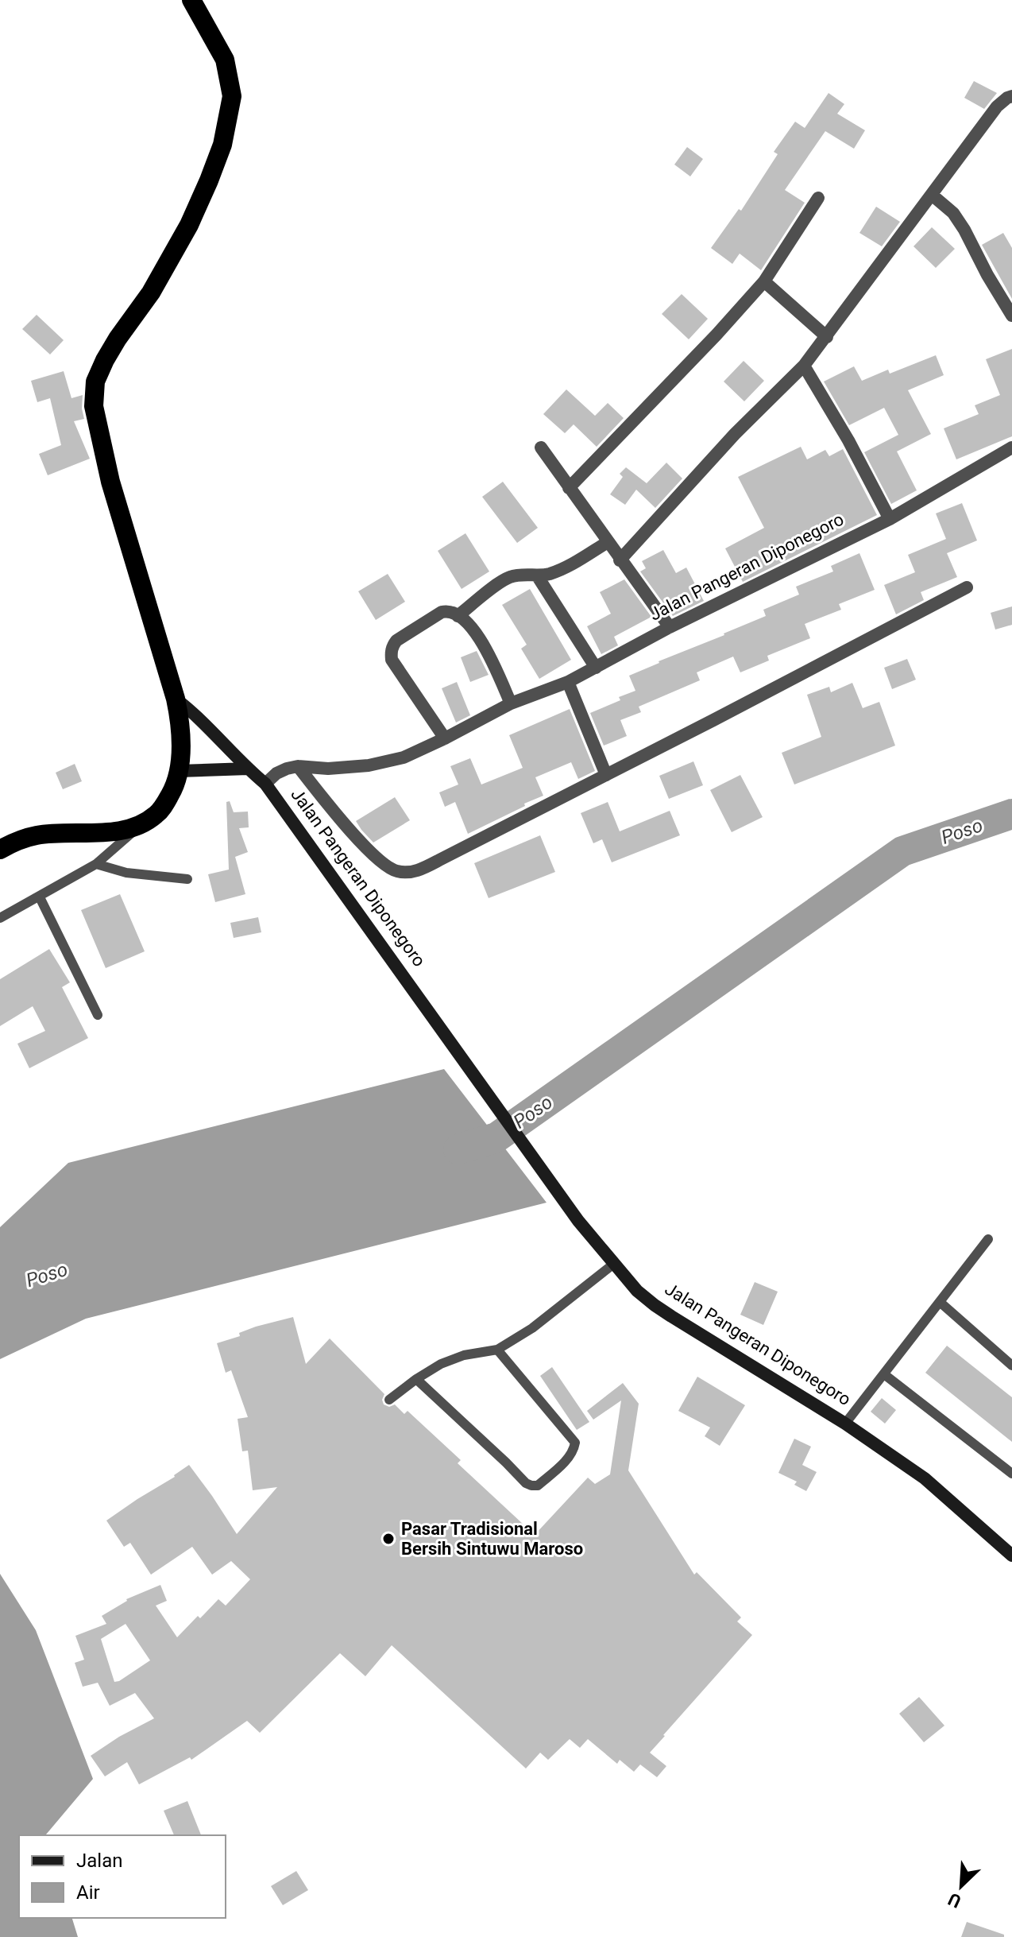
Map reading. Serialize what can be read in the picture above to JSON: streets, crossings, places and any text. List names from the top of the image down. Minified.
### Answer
{"streets":{"street":["Jalan Pangeran Diponegoro"]},"water":["Poso"],"places":["Pasar Tradisional Bersih Sintuwu Maroso"],"legend":["Jalan","Air"],"north":"bottom left"}
